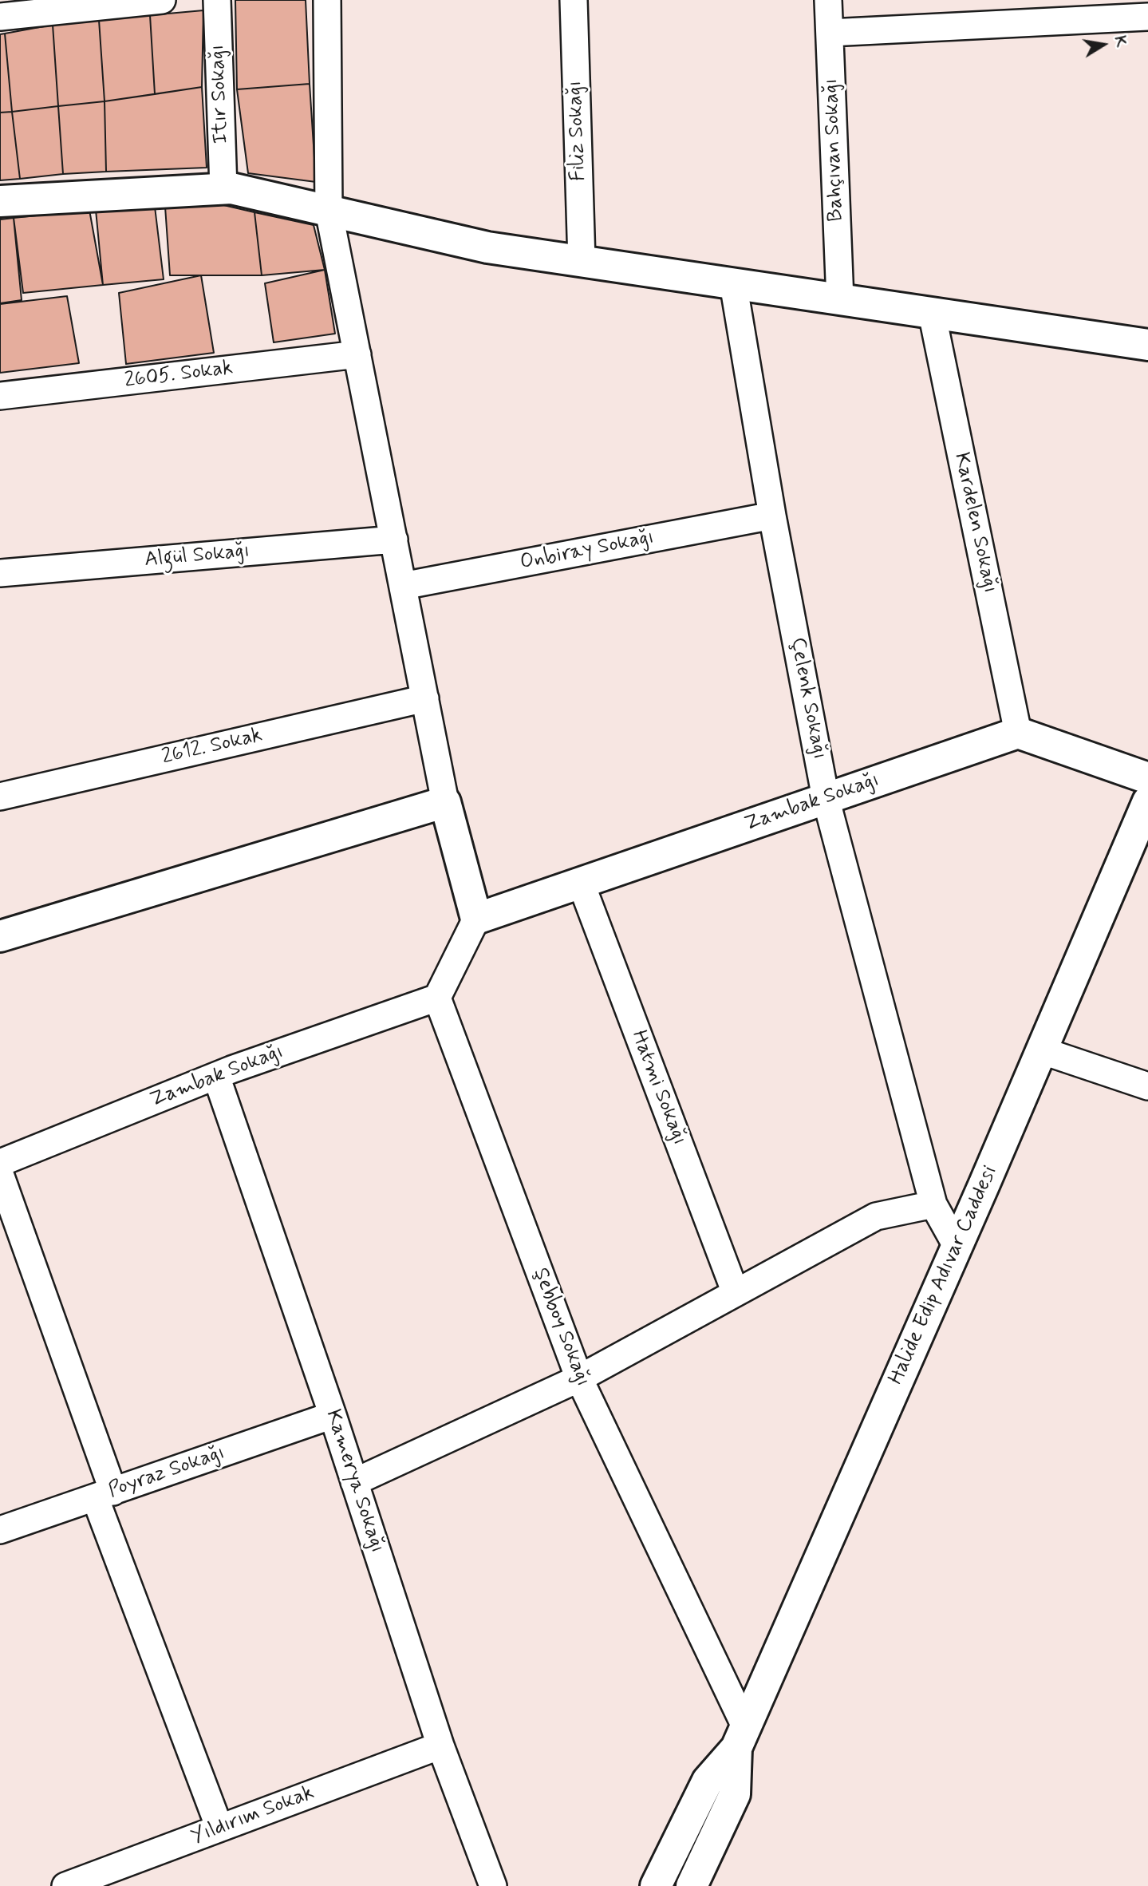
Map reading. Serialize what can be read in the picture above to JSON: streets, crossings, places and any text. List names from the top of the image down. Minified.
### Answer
{"streets":{"street":["Itır Sokağı","Filiz Sokağı","Bahçıvan Sokağı","2605. Sokak","Kardelen Sokağı","Onbiray Sokağı","Algül Sokağı","Çelenk Sokağı","2612. Sokak","Zambak Sokağı","Hatmi Sokağı","Halide Edip Adıvar Caddesi","Şebboy Sokağı","Poyraz Sokağı","Kamerya Sokağı","Yıldırım Sokak"]},"crossings":[["Kardelen Sokağı","Zambak Sokağı"],["Onbiray Sokağı","Çelenk Sokağı"],["Çelenk Sokağı","Zambak Sokağı"],["Çelenk Sokağı","Halide Edip Adıvar Caddesi"],["Zambak Sokağı","Hatmi Sokağı"],["Zambak Sokağı","Şebboy Sokağı"],["Zambak Sokağı","Kamerya Sokağı"],["Halide Edip Adıvar Caddesi","Şebboy Sokağı"],["Poyraz Sokağı","Kamerya Sokağı"],["Kamerya Sokağı","Yıldırım Sokak"]],"north":"right"}
